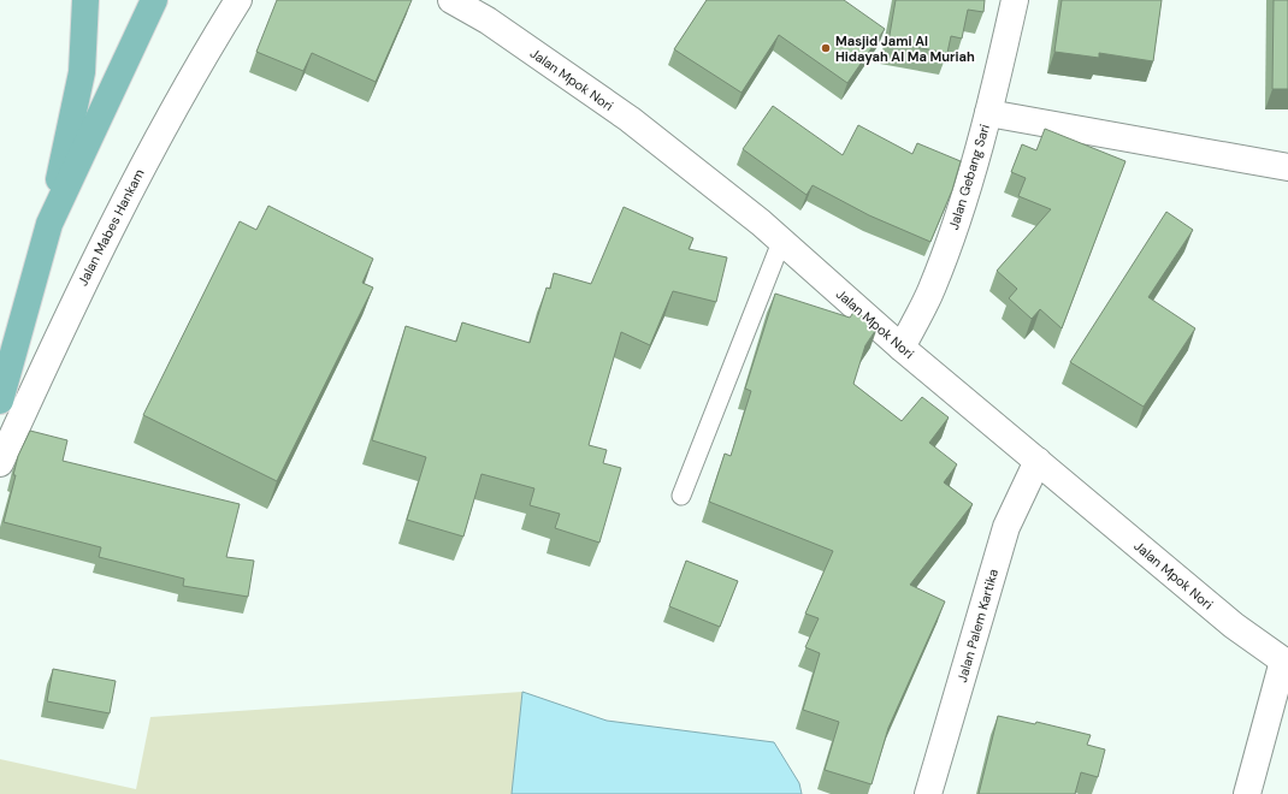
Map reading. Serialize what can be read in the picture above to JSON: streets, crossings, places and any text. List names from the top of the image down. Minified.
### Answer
{"streets":{"main road":["Jalan Mpok Nori","Jalan Gebang Sari","Jalan Mabes Hankam","Jalan Palem Kartika"]},"crossings":[["Jalan Mpok Nori","Jalan Gebang Sari"],["Jalan Mpok Nori","Jalan Palem Kartika"]],"places":["Masjid Jami Al Hidayah Al Ma Muriah"]}
